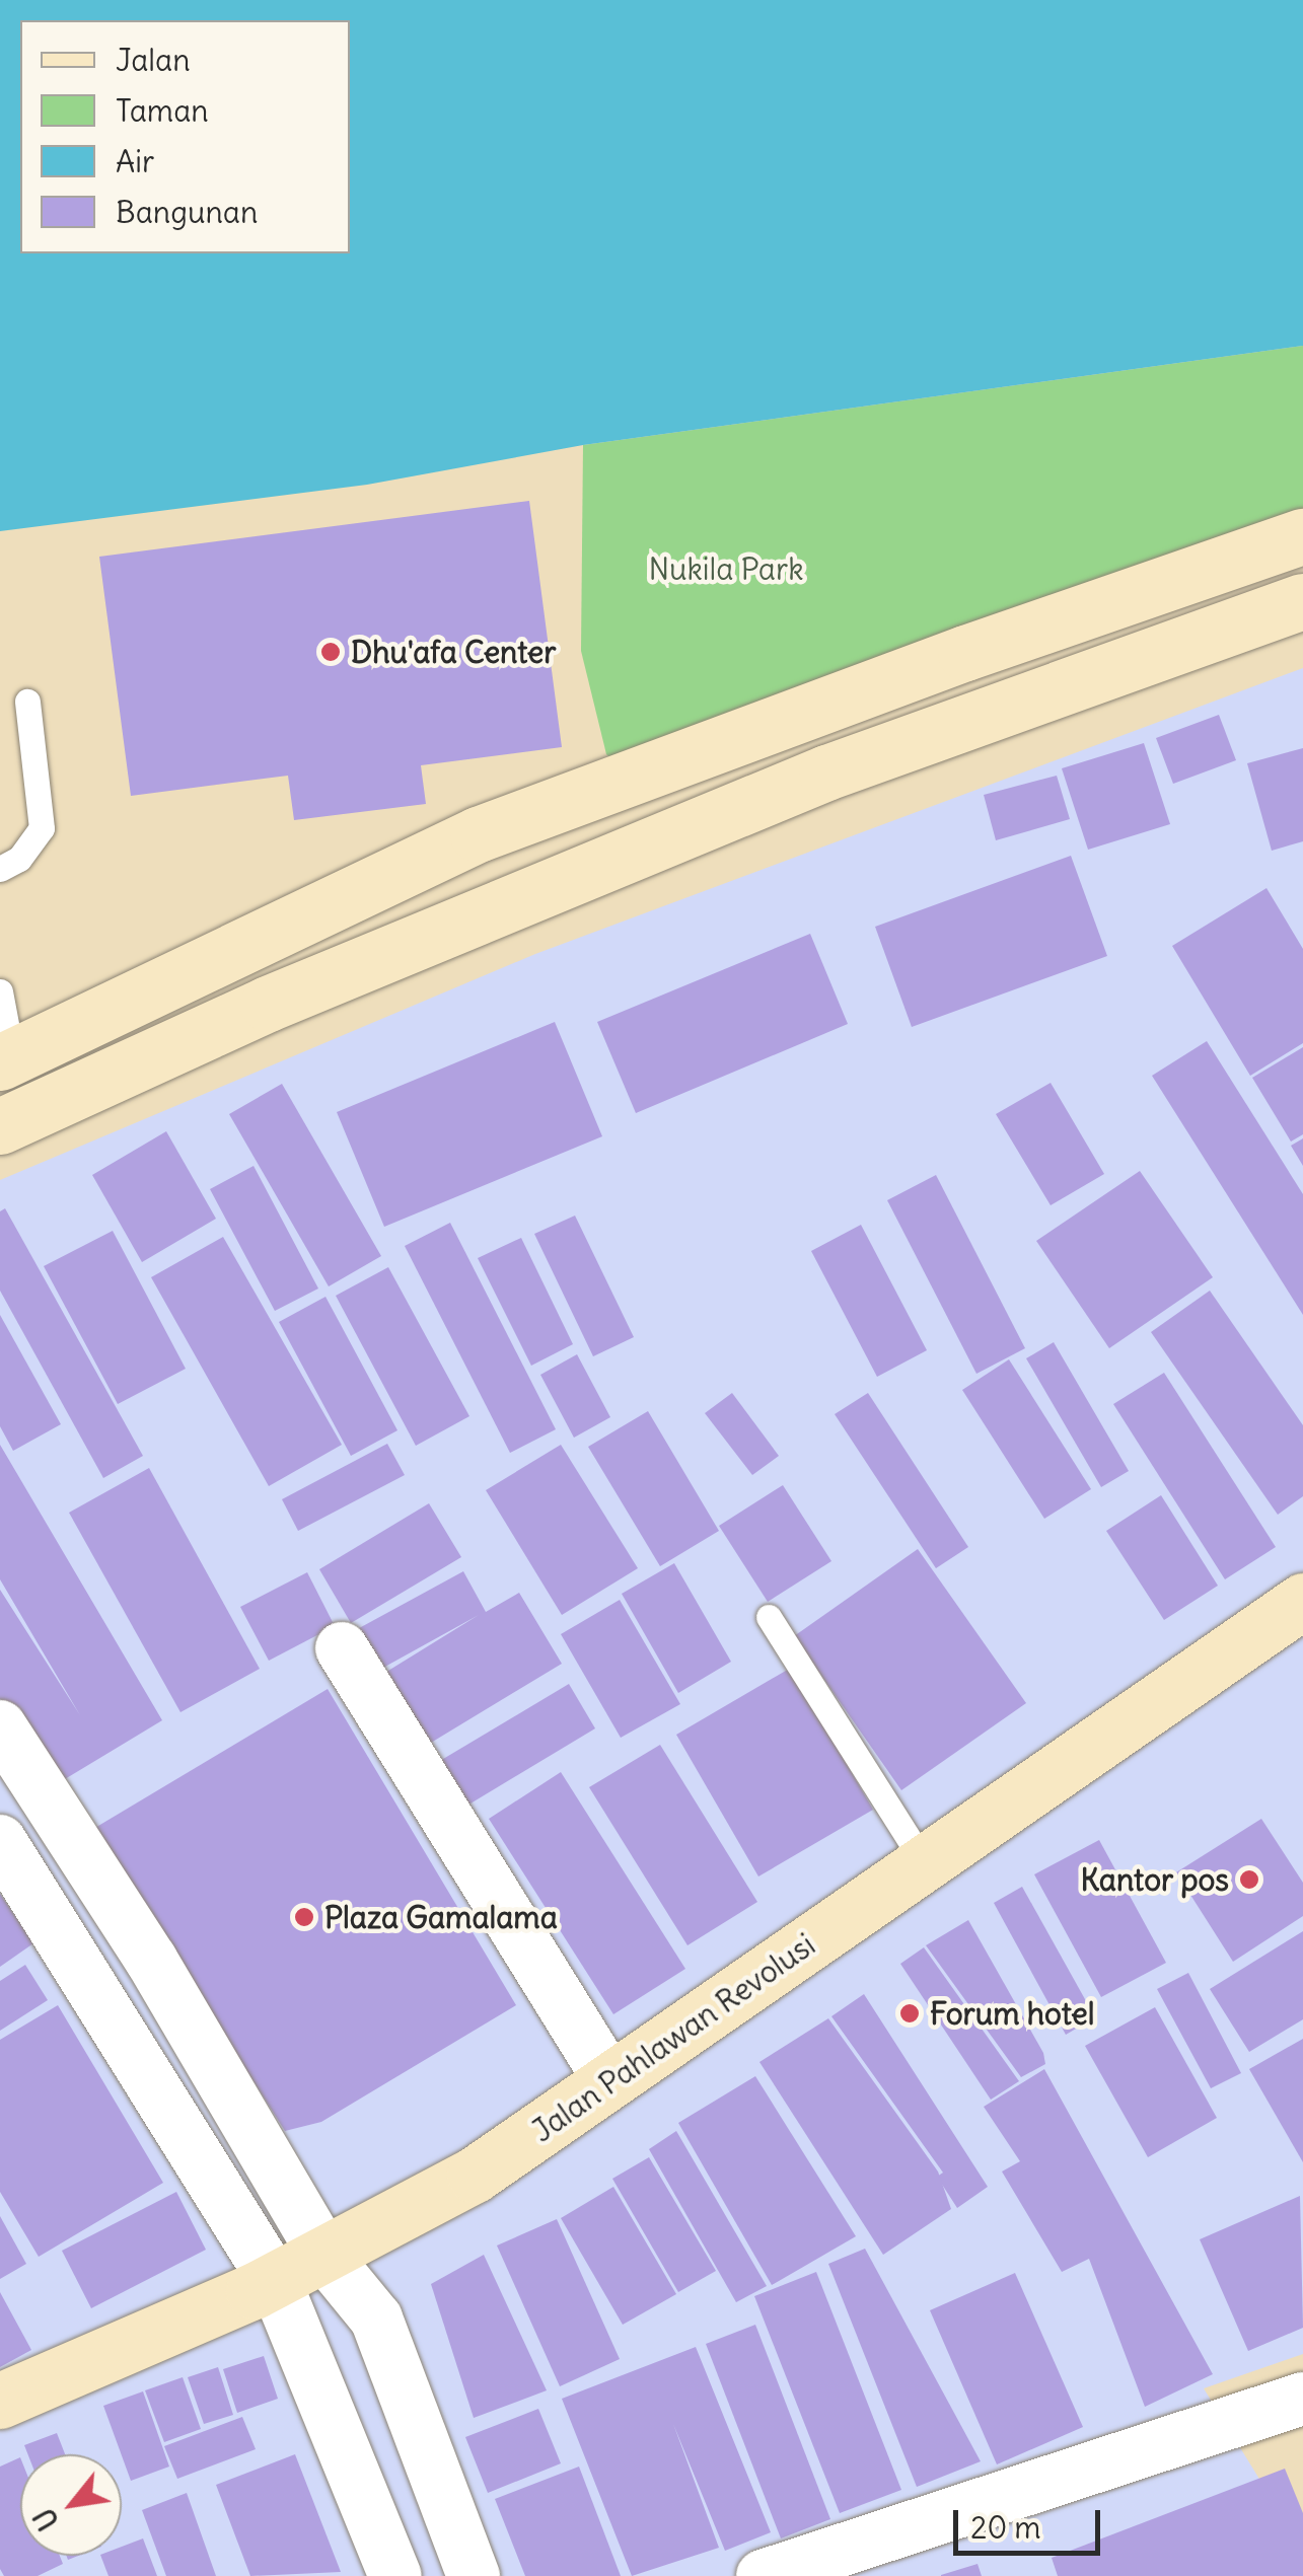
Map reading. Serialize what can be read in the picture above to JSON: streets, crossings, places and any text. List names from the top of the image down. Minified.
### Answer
{"streets":{"street":["Jalan Pahlawan Revolusi"]},"parks":["Nukila Park"],"places":["Dhu'afa Center","Kantor pos","Plaza Gamalama","Forum hotel"],"legend":["Jalan","Taman","Air","Bangunan"],"scale_bar":"20 m","north":"bottom left"}
